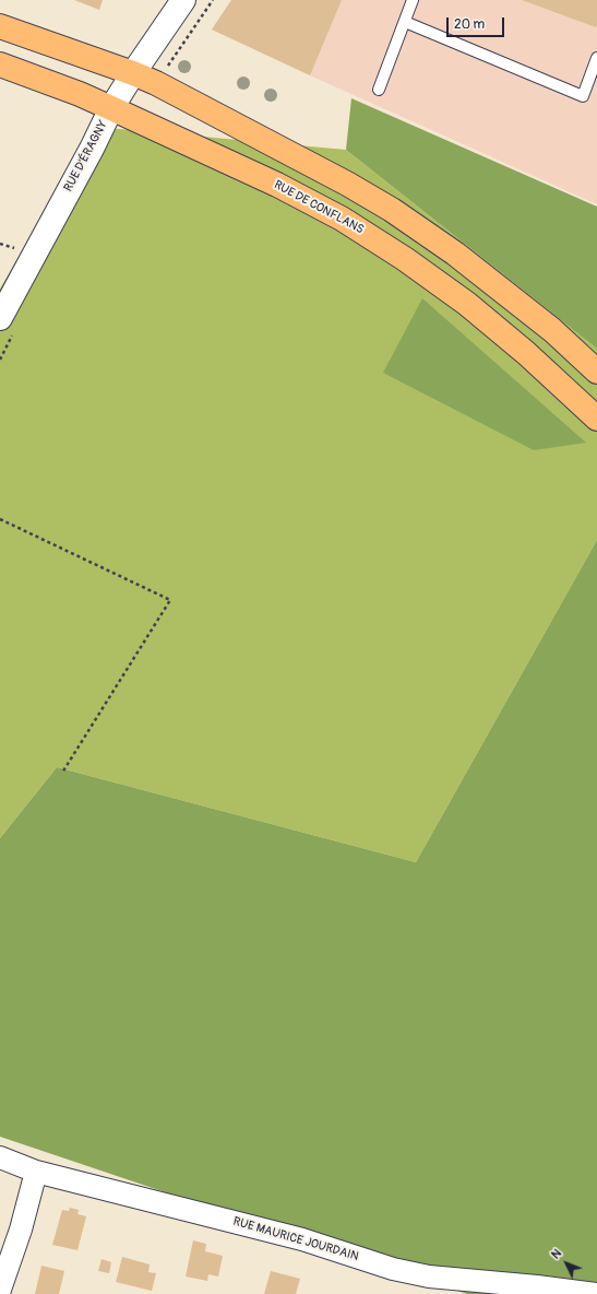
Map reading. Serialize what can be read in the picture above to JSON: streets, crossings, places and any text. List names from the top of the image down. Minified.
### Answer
{"streets":{"main road":["RUE DE CONFLANS"],"street":["RUE D'ÉRAGNY","RUE MAURICE JOURDAIN"]},"crossings":[["RUE D'ÉRAGNY","RUE DE CONFLANS"]],"scale_bar":"20 m","north":"top left"}
